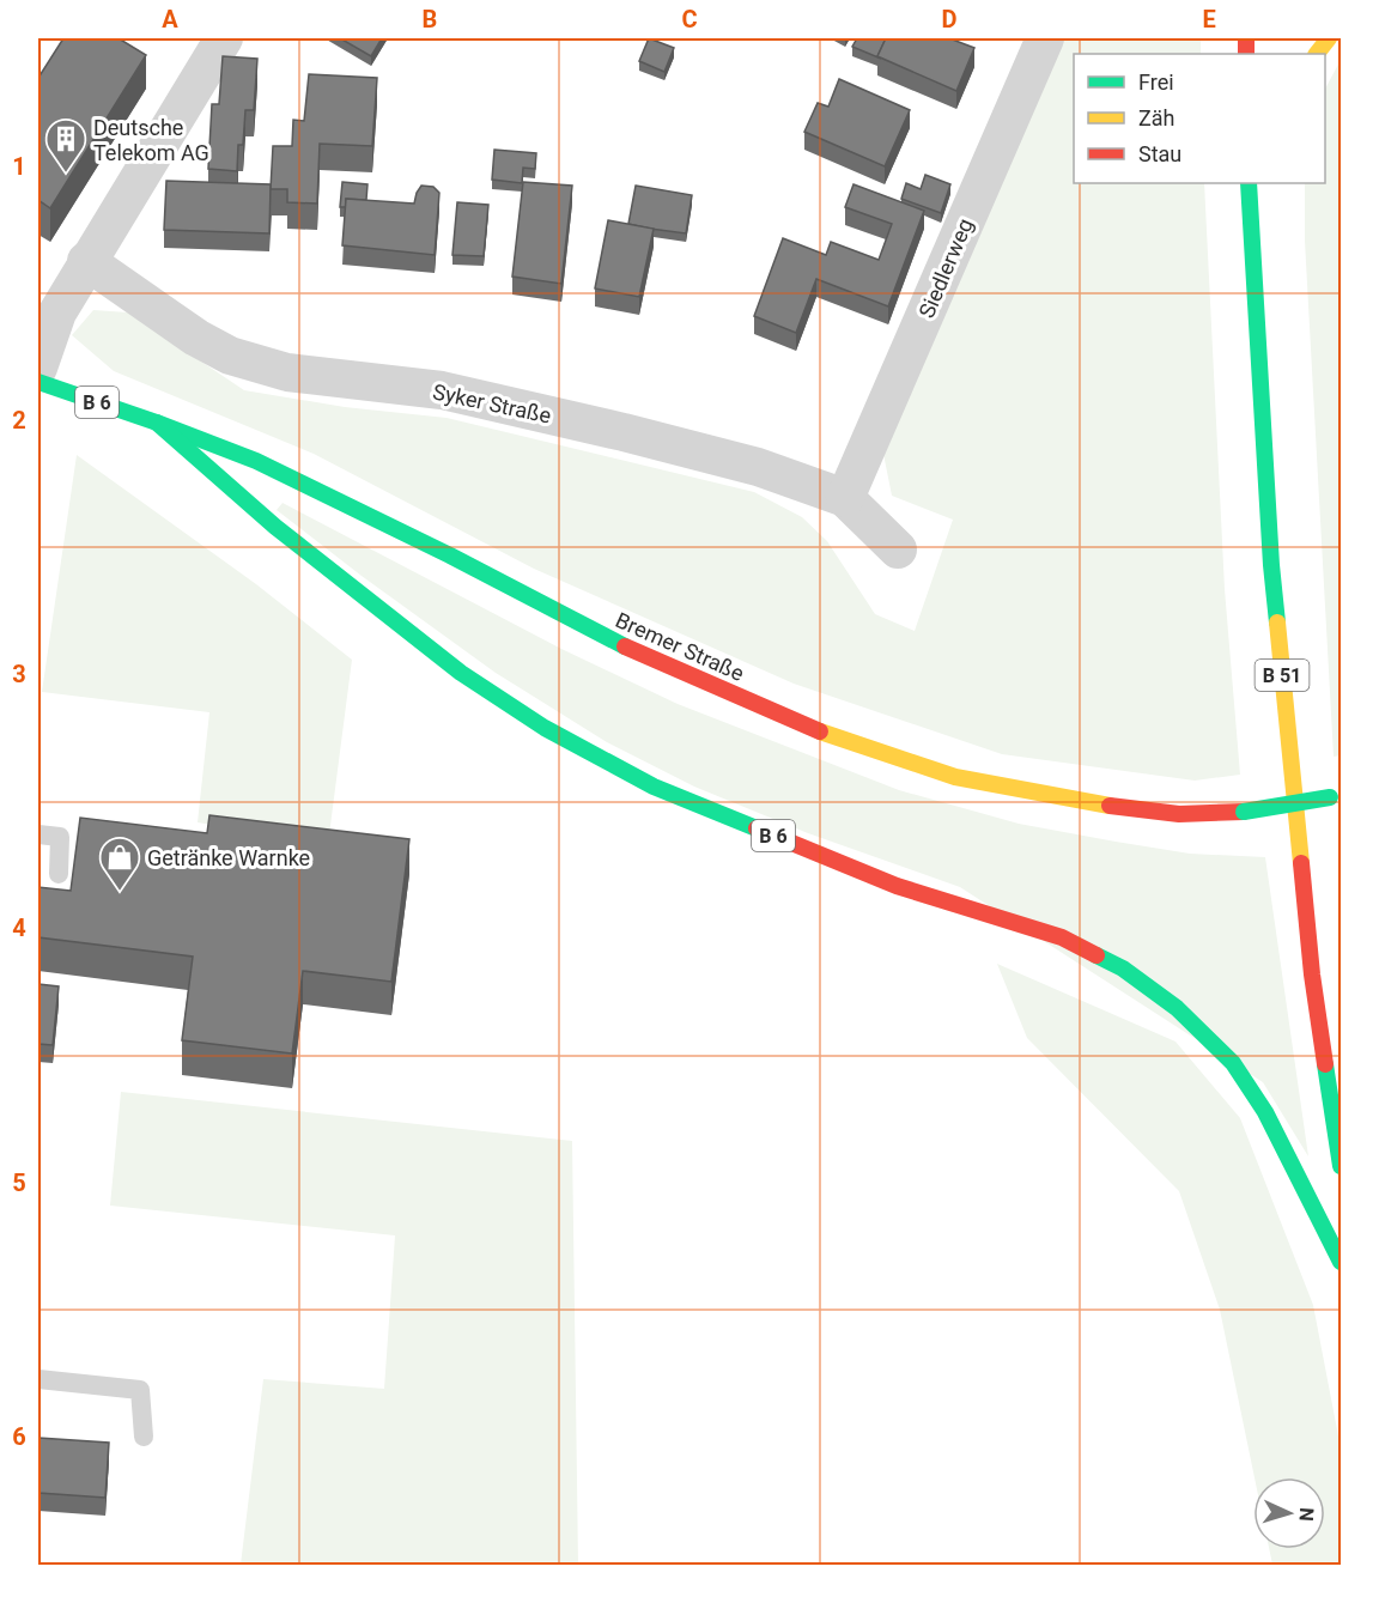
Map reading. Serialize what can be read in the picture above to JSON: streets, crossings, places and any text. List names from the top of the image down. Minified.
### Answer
{"streets":{"main road":["B 6","Bremer Straße","B 51"],"street":["Siedlerweg","Syker Straße"]},"crossings":[["Siedlerweg","Syker Straße"],["B 6","Bremer Straße"]],"places":{"building":["Deutsche Telekom AG"],"shop":["Getränke Warnke"]},"legend":["Frei","Zäh","Stau"],"north":"right","grid":{"columns":["A","B","C","D","E"],"rows":["1","2","3","4","5","6"]}}
